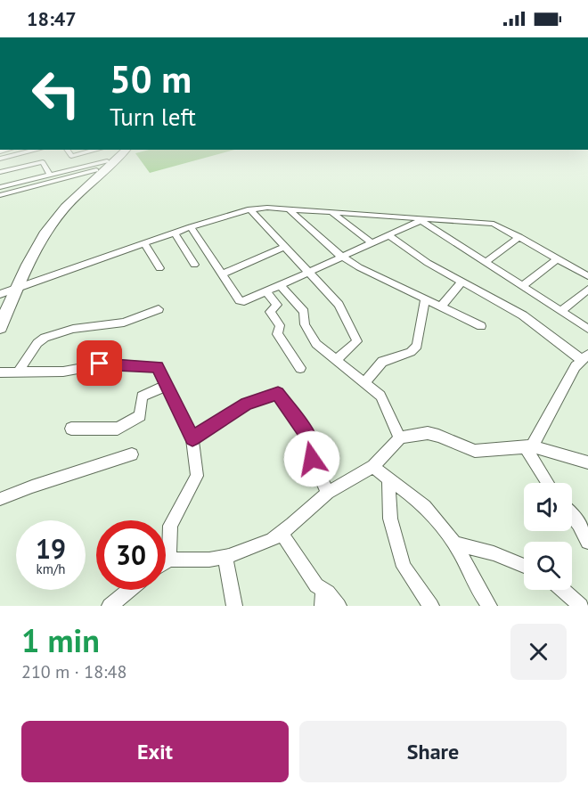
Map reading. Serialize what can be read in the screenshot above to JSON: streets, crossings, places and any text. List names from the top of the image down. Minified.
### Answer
{"page":{"status":"18:47","turn":["50 m","Turn left"],"speed":"19 km/h","limit":"30","heading":["1 min","210 m · 18:48"],"buttons":["Exit","Share"]}}
